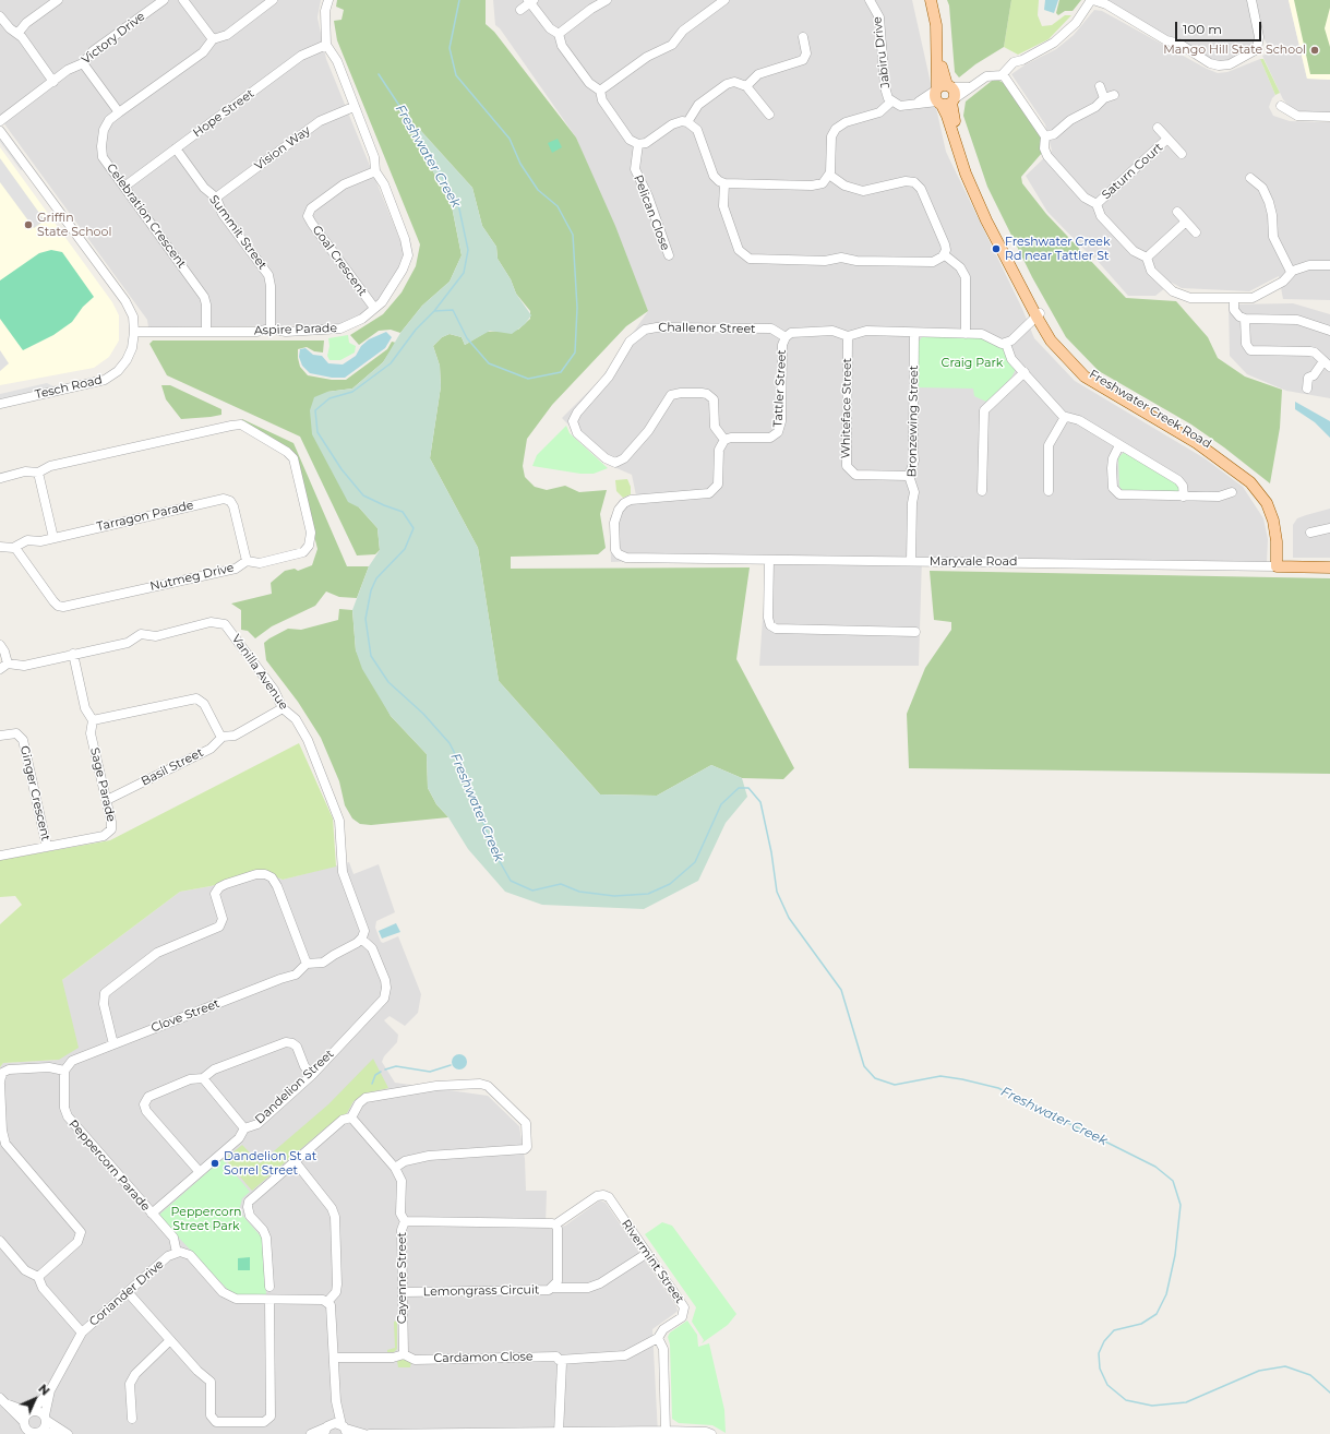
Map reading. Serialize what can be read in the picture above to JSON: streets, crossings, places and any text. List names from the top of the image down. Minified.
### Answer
{"streets":{"main road":["Freshwater Creek Road","Maryvale Road"],"street":["Victory Drive","Jabiru Drive","Hope Street","Vision Way","Saturn Court","Pelican Close","Celebration Crescent","Summit Street","Goal Crescent","Challenor Street","Aspire Parade","Tesch Road","Tattler Street","Whiteface Street","Bronzewing Street","Tarragon Parade","Nutmeg Drive","Vanilla Avenue","Basil Street","Sage Parade","Ginger Crescent","Clove Street","Dandelion Street","Peppercorn Parade","Rivermint Street","Cayenne Street","Lemongrass Circuit","Coriander Drive","Cardamon Close"]},"crossings":[["Jabiru Drive","Freshwater Creek Road"],["Hope Street","Celebration Crescent"],["Hope Street","Summit Street"],["Hope Street","Aspire Parade"],["Vision Way","Summit Street"],["Vision Way","Aspire Parade"],["Celebration Crescent","Aspire Parade"],["Summit Street","Aspire Parade"],["Goal Crescent","Aspire Parade"],["Challenor Street","Tattler Street"],["Challenor Street","Maryvale Road"],["Aspire Parade","Tesch Road"],["Tattler Street","Whiteface Street"],["Tattler Street","Bronzewing Street"],["Tattler Street","Maryvale Road"],["Whiteface Street","Bronzewing Street"],["Freshwater Creek Road","Maryvale Road"],["Bronzewing Street","Maryvale Road"],["Tarragon Parade","Nutmeg Drive"],["Vanilla Avenue","Basil Street"],["Vanilla Avenue","Sage Parade"],["Vanilla Avenue","Clove Street"],["Vanilla Avenue","Dandelion Street"],["Basil Street","Sage Parade"],["Sage Parade","Ginger Crescent"],["Clove Street","Dandelion Street"],["Clove Street","Peppercorn Parade"],["Dandelion Street","Peppercorn Parade"],["Peppercorn Parade","Coriander Drive"],["Rivermint Street","Lemongrass Circuit"],["Rivermint Street","Cardamon Close"],["Cayenne Street","Lemongrass Circuit"],["Cayenne Street","Cardamon Close"]],"water":["Freshwater Creek"],"parks":["Craig Park","Peppercorn Street Park"],"places":["Mango Hill State School","Griffin State School","Freshwater Creek Rd near Tattler St","Dandelion St at Sorrel Street"],"scale_bar":"100 m","north":"top right"}
